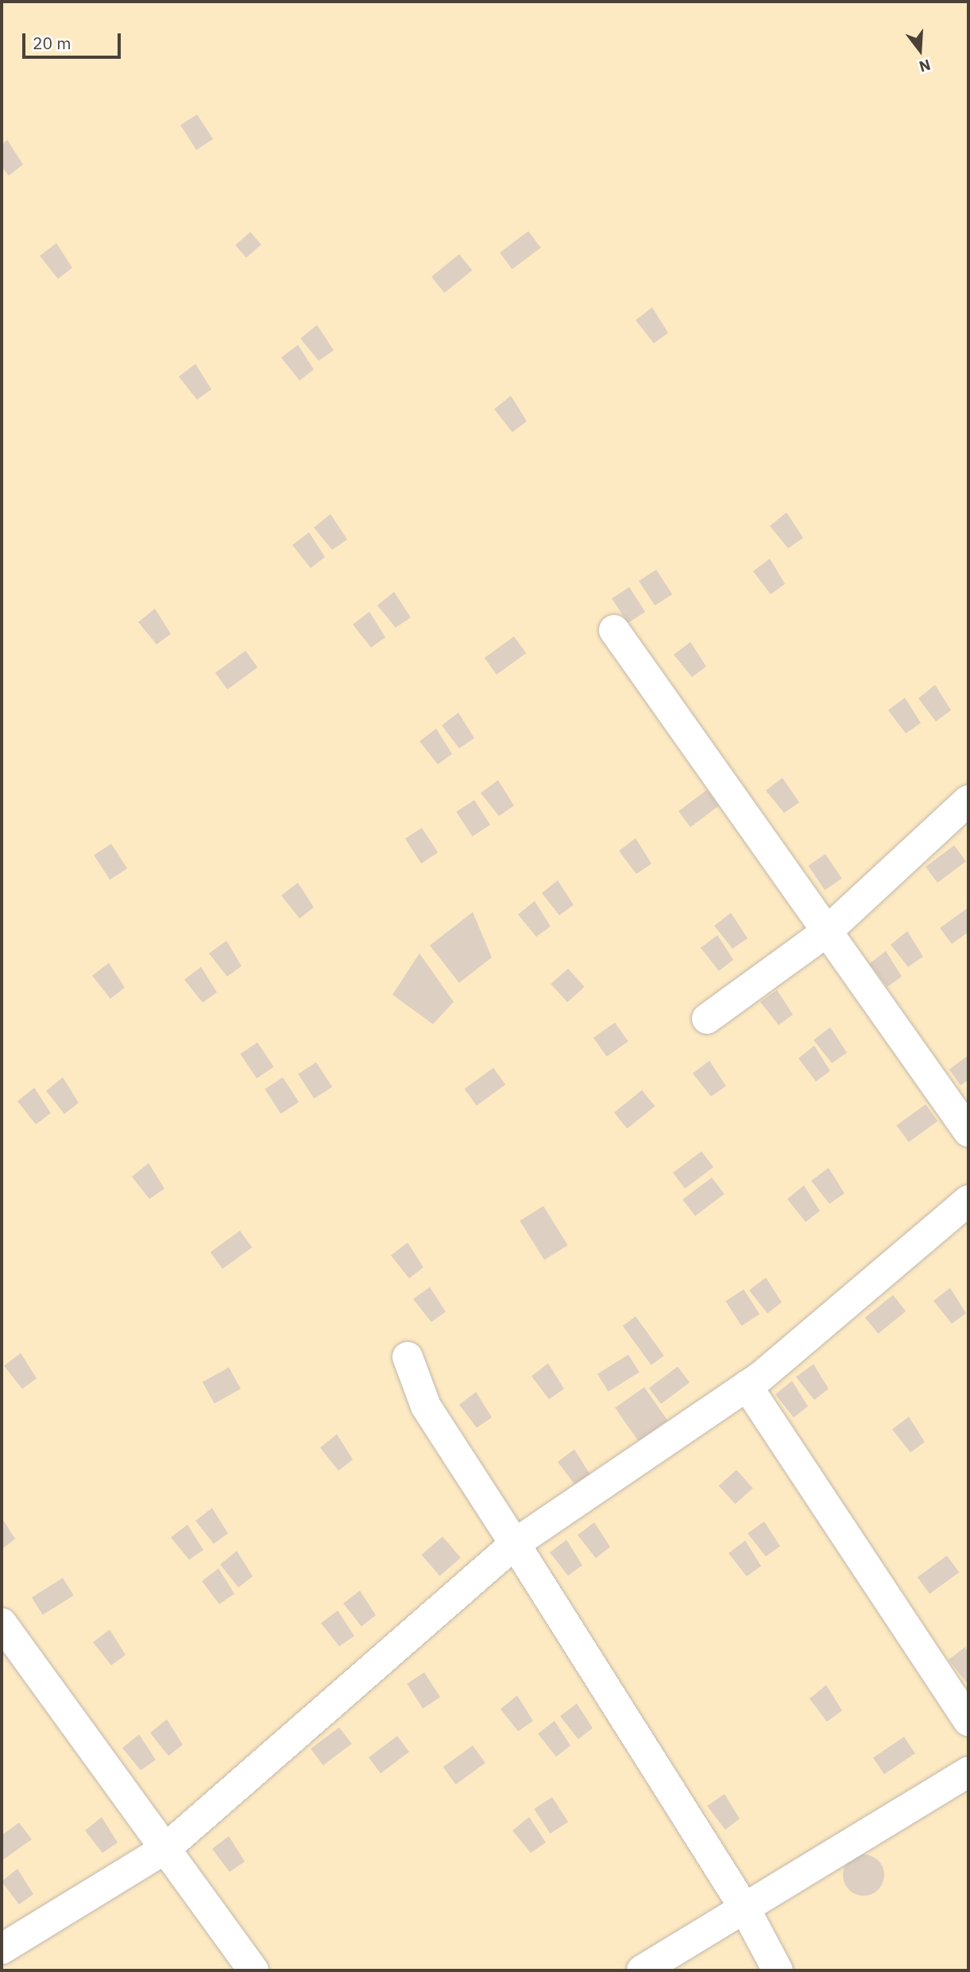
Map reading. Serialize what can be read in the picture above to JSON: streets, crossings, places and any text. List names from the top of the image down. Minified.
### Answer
{"scale_bar":"20 m","north":"bottom"}
